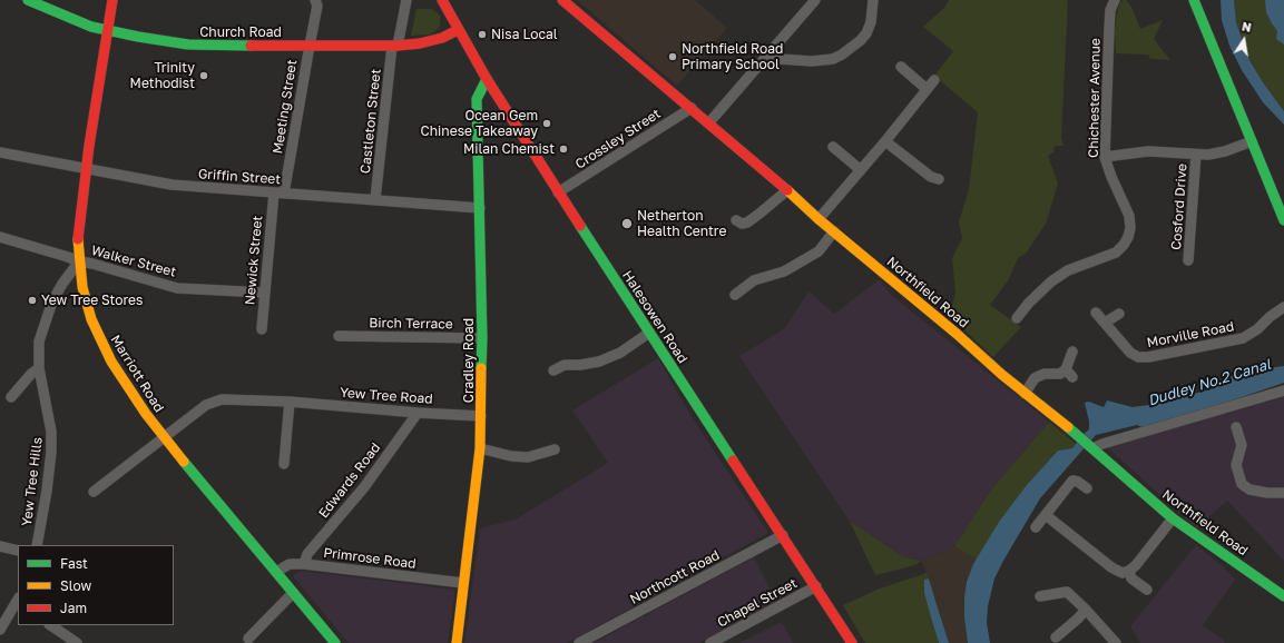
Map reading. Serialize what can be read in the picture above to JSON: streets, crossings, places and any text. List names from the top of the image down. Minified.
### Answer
{"streets":{"street":["Church Road","Chichester Avenue","Meeting Street","Castleton Street","Crossley Street","Griffin Street","Cosford Drive","Newick Street","Walker Street","Northfield Road","Halesowen Road","Birch Terrace","Morville Road","Cradley Road","Marriott Road","Yew Tree Road","Edwards Road","Yew Tree Hills","Primrose Road","Northcott Road","Chapel Street"]},"crossings":[["Church Road","Meeting Street"],["Church Road","Castleton Street"],["Church Road","Halesowen Road"],["Church Road","Marriott Road"],["Meeting Street","Griffin Street"],["Castleton Street","Griffin Street"],["Crossley Street","Northfield Road"],["Crossley Street","Halesowen Road"],["Griffin Street","Newick Street"],["Griffin Street","Cradley Road"],["Griffin Street","Marriott Road"],["Newick Street","Walker Street"],["Walker Street","Marriott Road"],["Walker Street","Yew Tree Hills"],["Halesowen Road","Cradley Road"],["Halesowen Road","Northcott Road"],["Halesowen Road","Chapel Street"],["Birch Terrace","Cradley Road"],["Cradley Road","Yew Tree Road"],["Cradley Road","Primrose Road"],["Marriott Road","Yew Tree Road"],["Marriott Road","Yew Tree Hills"],["Marriott Road","Primrose Road"],["Yew Tree Road","Edwards Road"],["Edwards Road","Primrose Road"]],"water":["Dudley No.2 Canal"],"places":["Nisa Local","Northfield Road Primary School","Trinity Methodist","Ocean Gem Chinese Takeaway","Milan Chemist","Netherton Health Centre","Yew Tree Stores"],"legend":["Fast","Slow","Jam"],"north":"top"}
